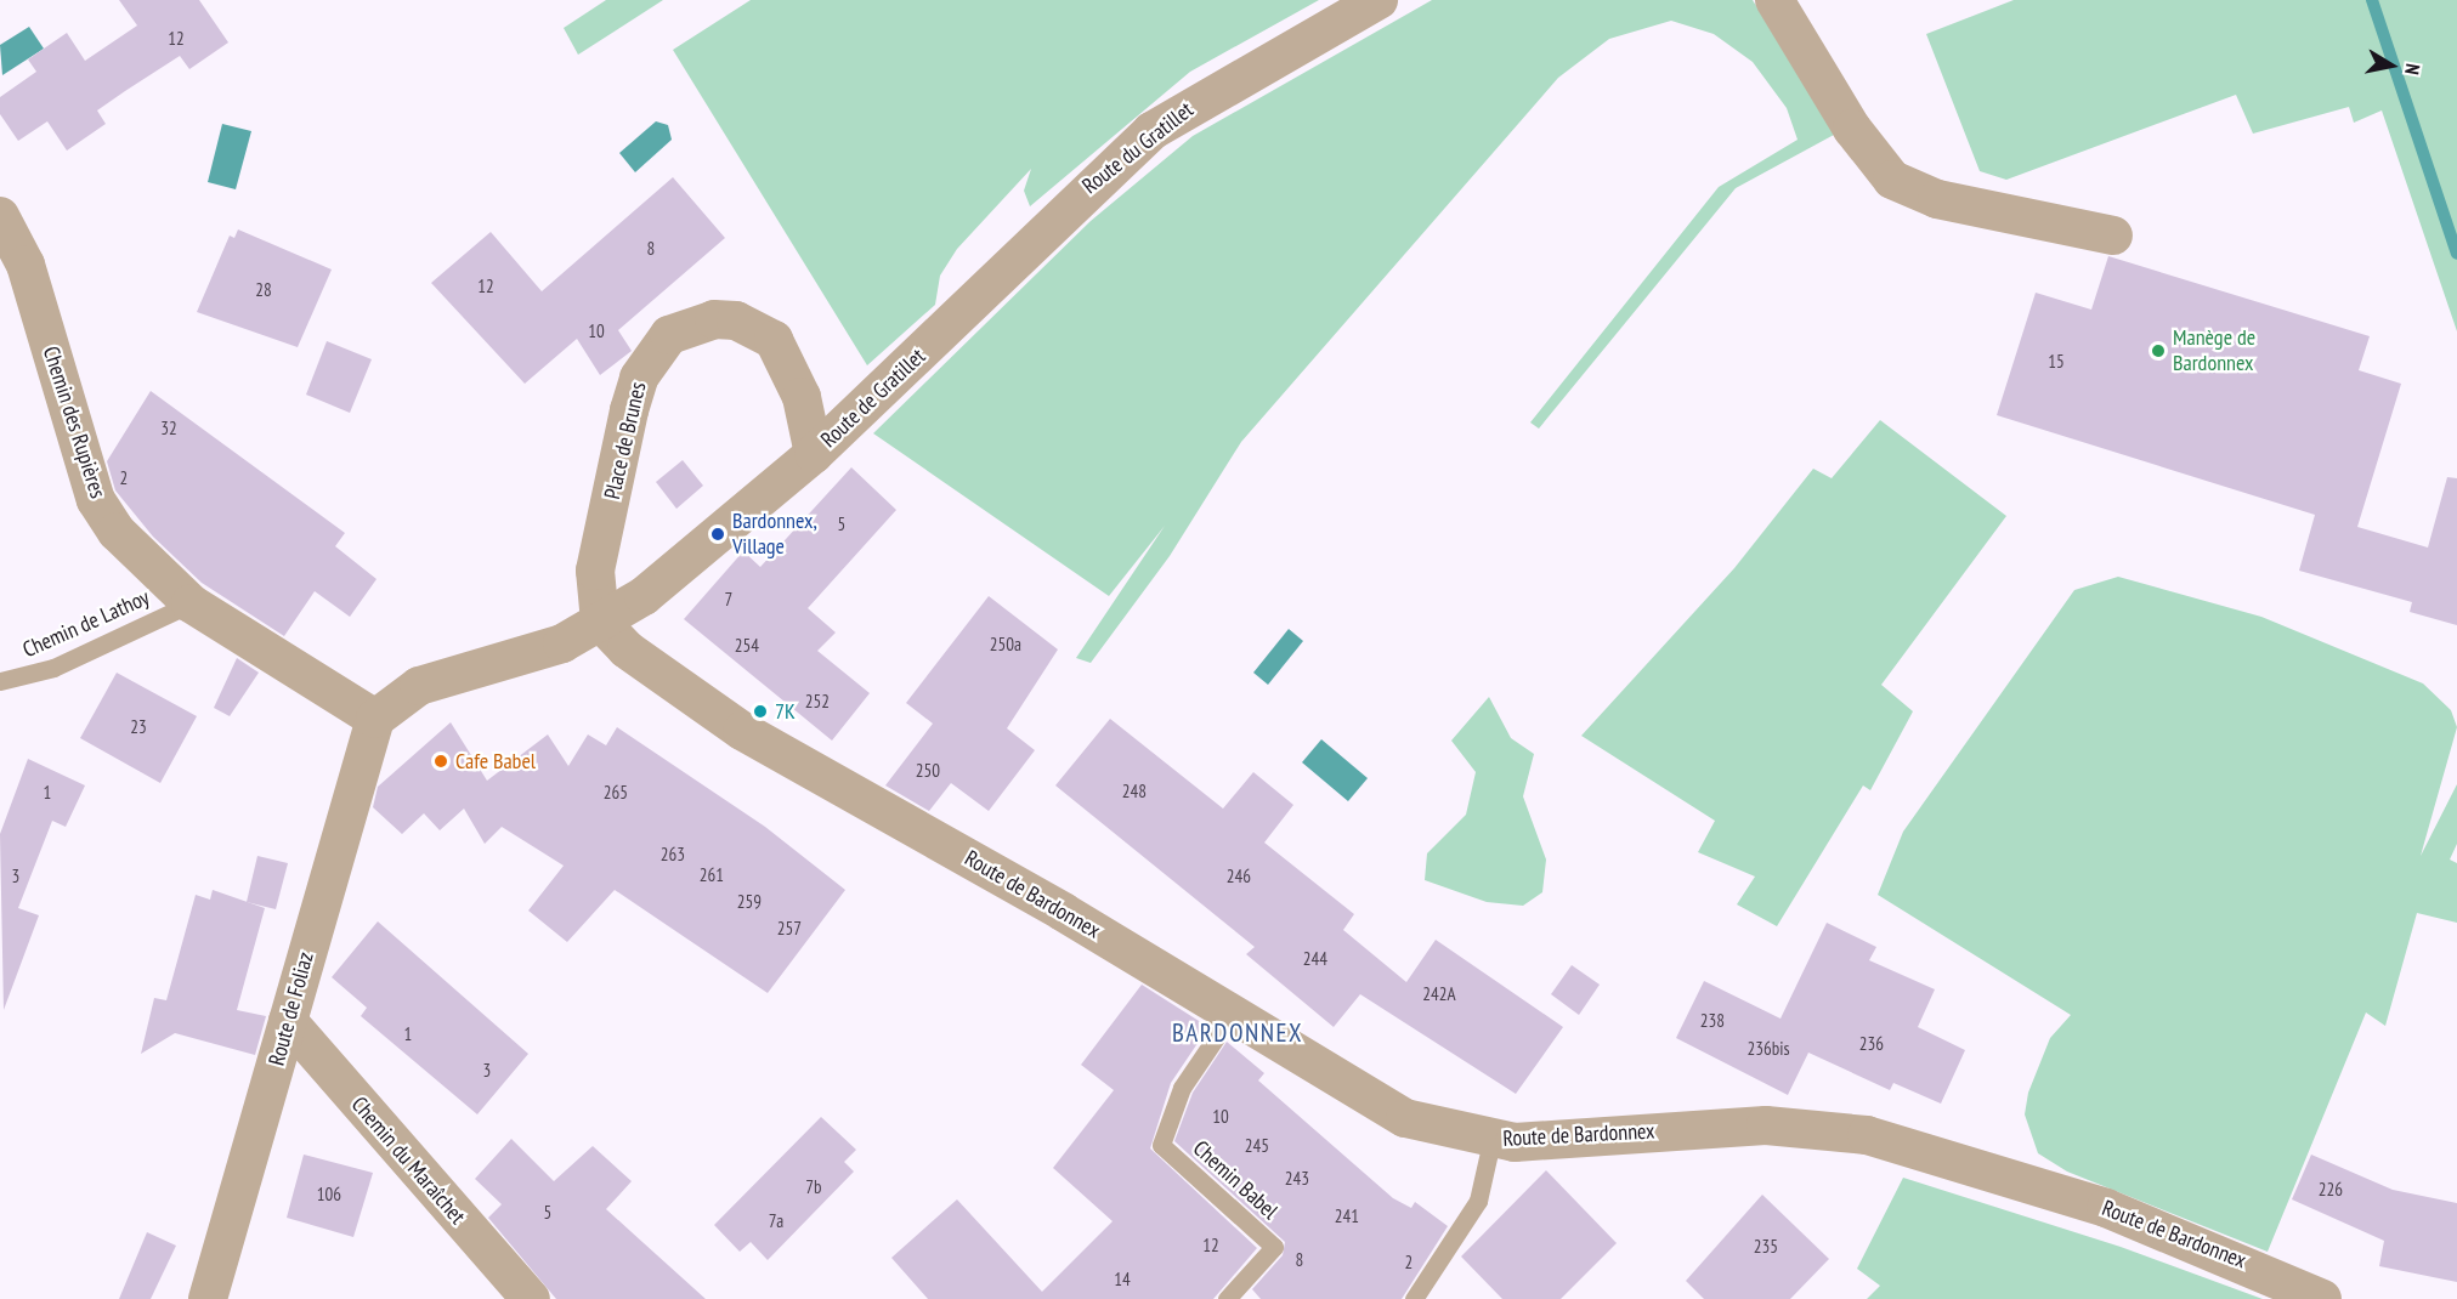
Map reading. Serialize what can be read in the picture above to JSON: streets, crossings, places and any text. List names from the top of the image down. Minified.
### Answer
{"streets":{"street":["Route du Gratillet","Route de Gratillet","Chemin des Rupières","Place de Brunes","Route de Bardonnex","Route de Foliaz","Chemin du Maraîchet"],"lane":["Chemin de Lathoy","Chemin Babel"]},"crossings":[["Route du Gratillet","Route de Gratillet"],["Route de Gratillet","Place de Brunes"],["Chemin des Rupières","Chemin de Lathoy"],["Place de Brunes","Route de Bardonnex"],["Route de Bardonnex","Chemin Babel"],["Route de Foliaz","Chemin du Maraîchet"]],"districts":["BARDONNEX"],"places":["Manège de Bardonnex","Bardonnex, Village","7K","Cafe Babel"],"house_numbers":["12","8","12","28","10","15","32","2","5","7","250a","254","252","23","250","248","1","265","263","261","3","246","259","257","244","242A","238","1","236","236bis","3","10","245","243","7b","226","106","5","241","7a","12","235","8","2","14"],"north":"right"}
